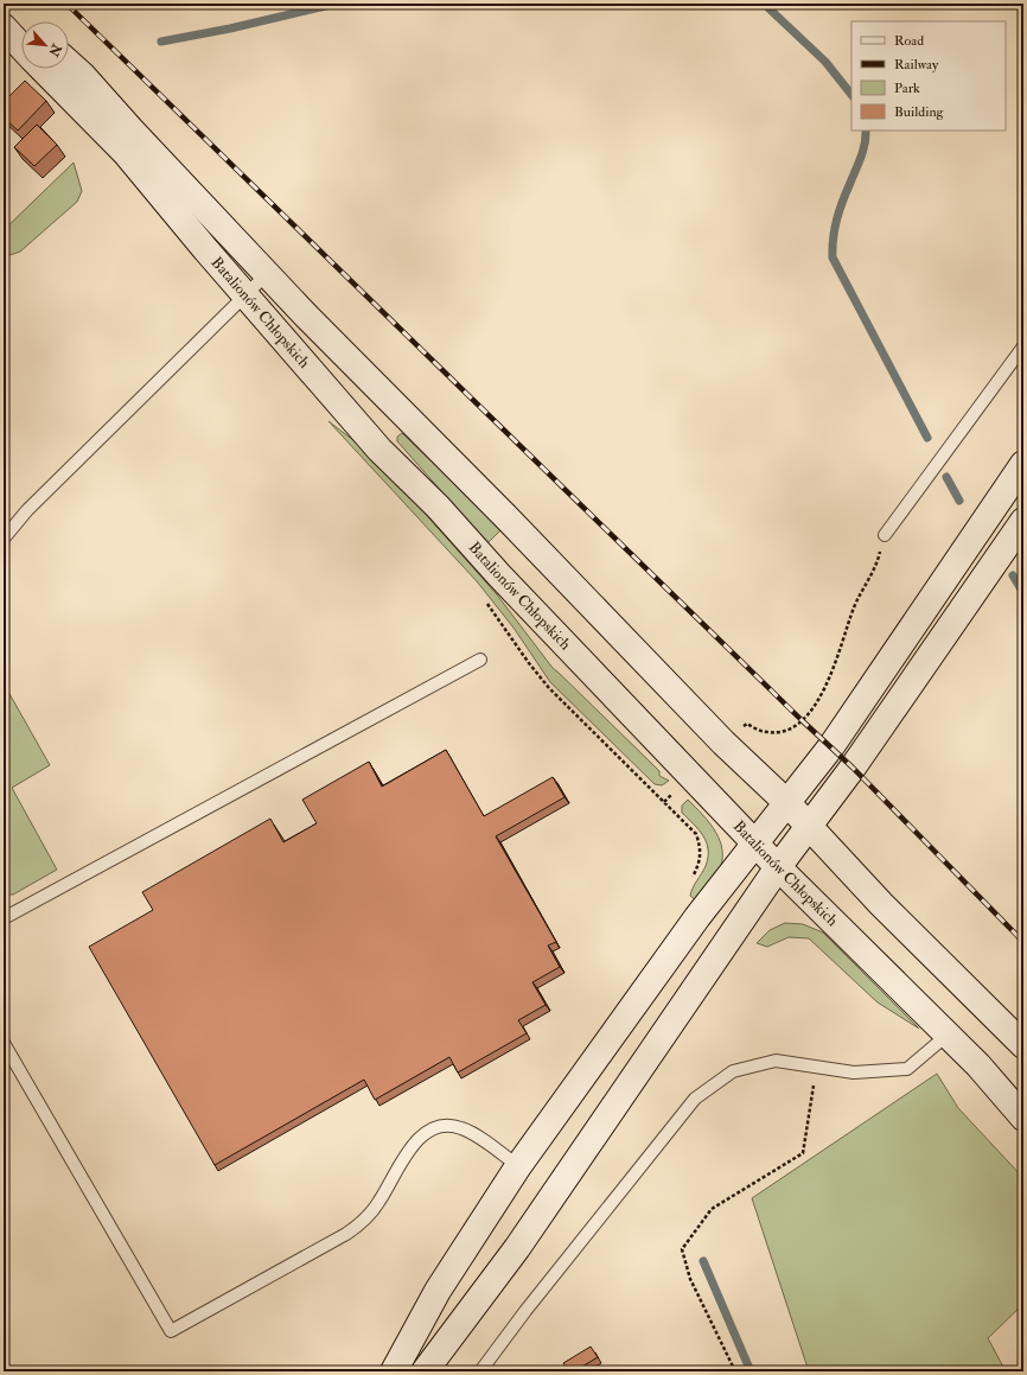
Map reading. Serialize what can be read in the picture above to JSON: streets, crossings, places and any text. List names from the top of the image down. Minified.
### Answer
{"streets":{"main road":["Batalionów Chłopskich"]},"legend":["Road","Railway","Park","Building"],"north":"bottom right"}
